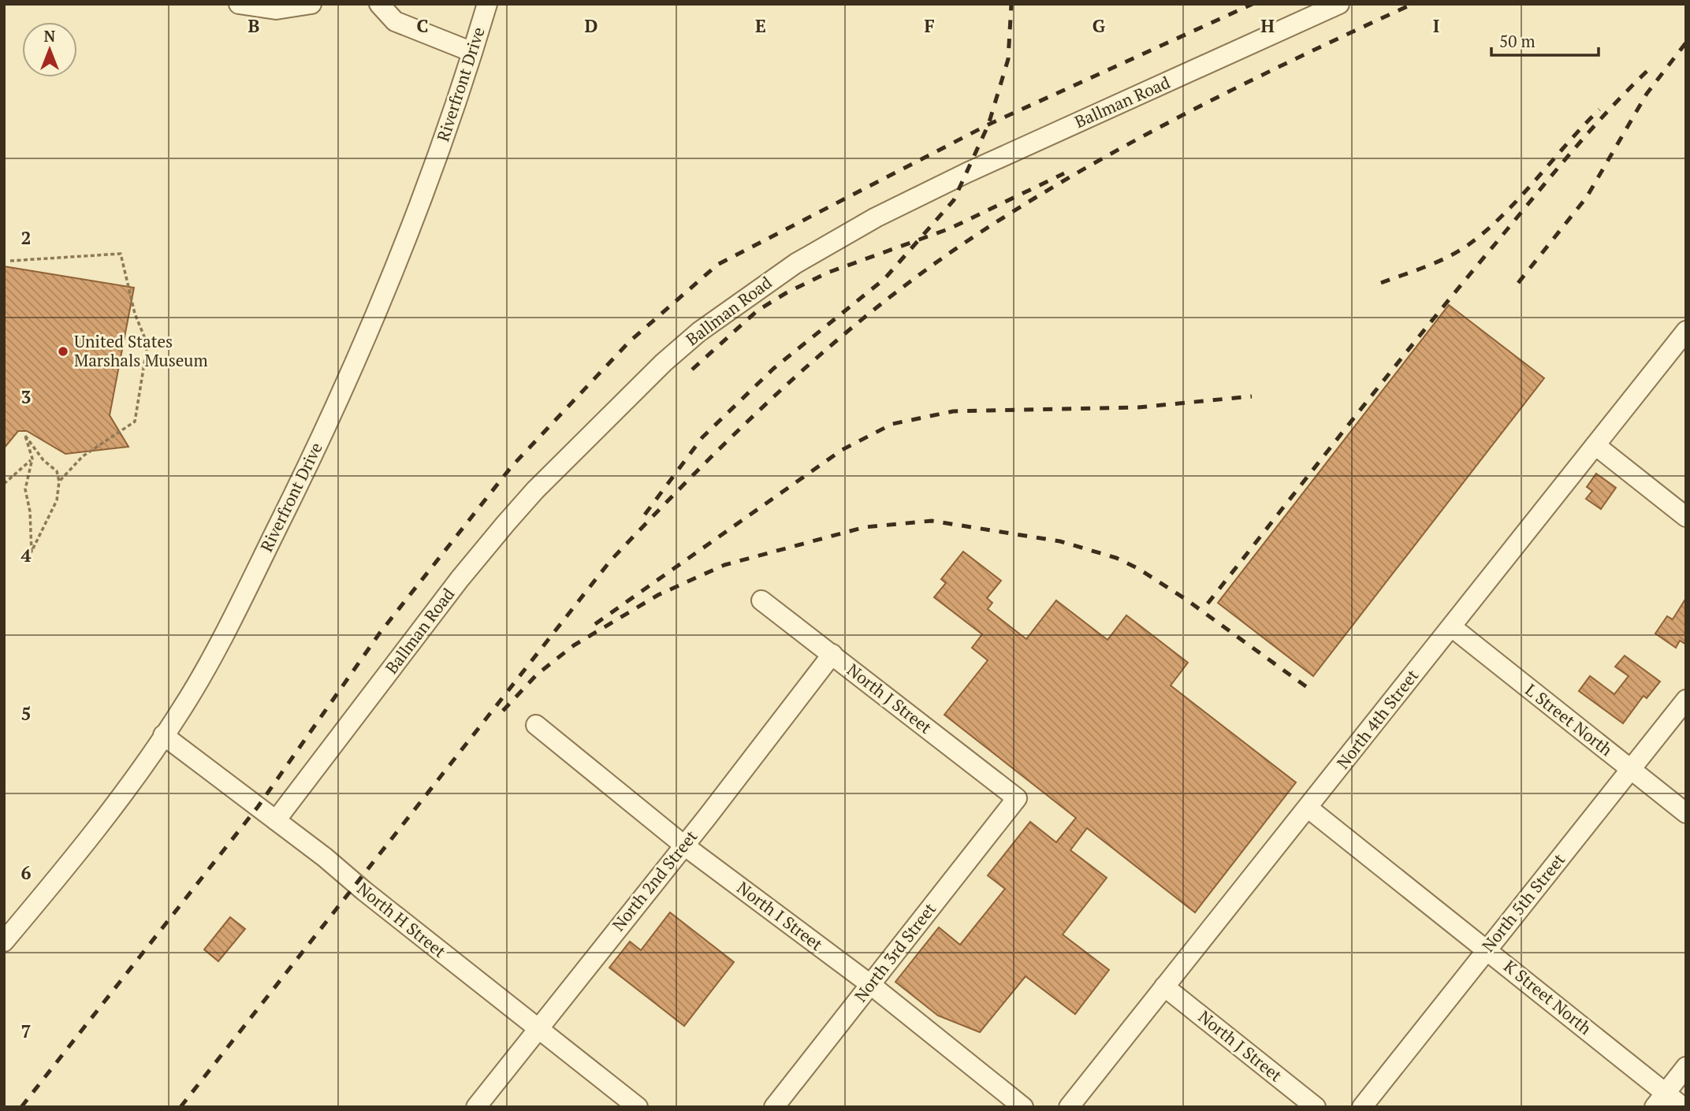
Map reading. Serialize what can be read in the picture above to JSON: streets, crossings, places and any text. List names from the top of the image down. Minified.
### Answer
{"streets":{"street":["Riverfront Drive","Ballman Road","North J Street","North 4th Street","L Street North","North 2nd Street","North 5th Street","North I Street","North H Street","North 3rd Street","K Street North"]},"crossings":[["Riverfront Drive","North H Street"],["Ballman Road","North H Street"],["North J Street","North 4th Street"],["North J Street","North 2nd Street"],["North J Street","North 3rd Street"],["North 4th Street","L Street North"],["North 4th Street","K Street North"],["L Street North","North 5th Street"],["North 2nd Street","North I Street"],["North 2nd Street","North H Street"],["North 5th Street","K Street North"],["North I Street","North 3rd Street"]],"places":["United States Marshals Museum"],"scale_bar":"50 m","north":"top","grid":{"columns":["B","C","D","E","F","G","H","I"],"rows":["2","3","4","5","6","7"]}}
